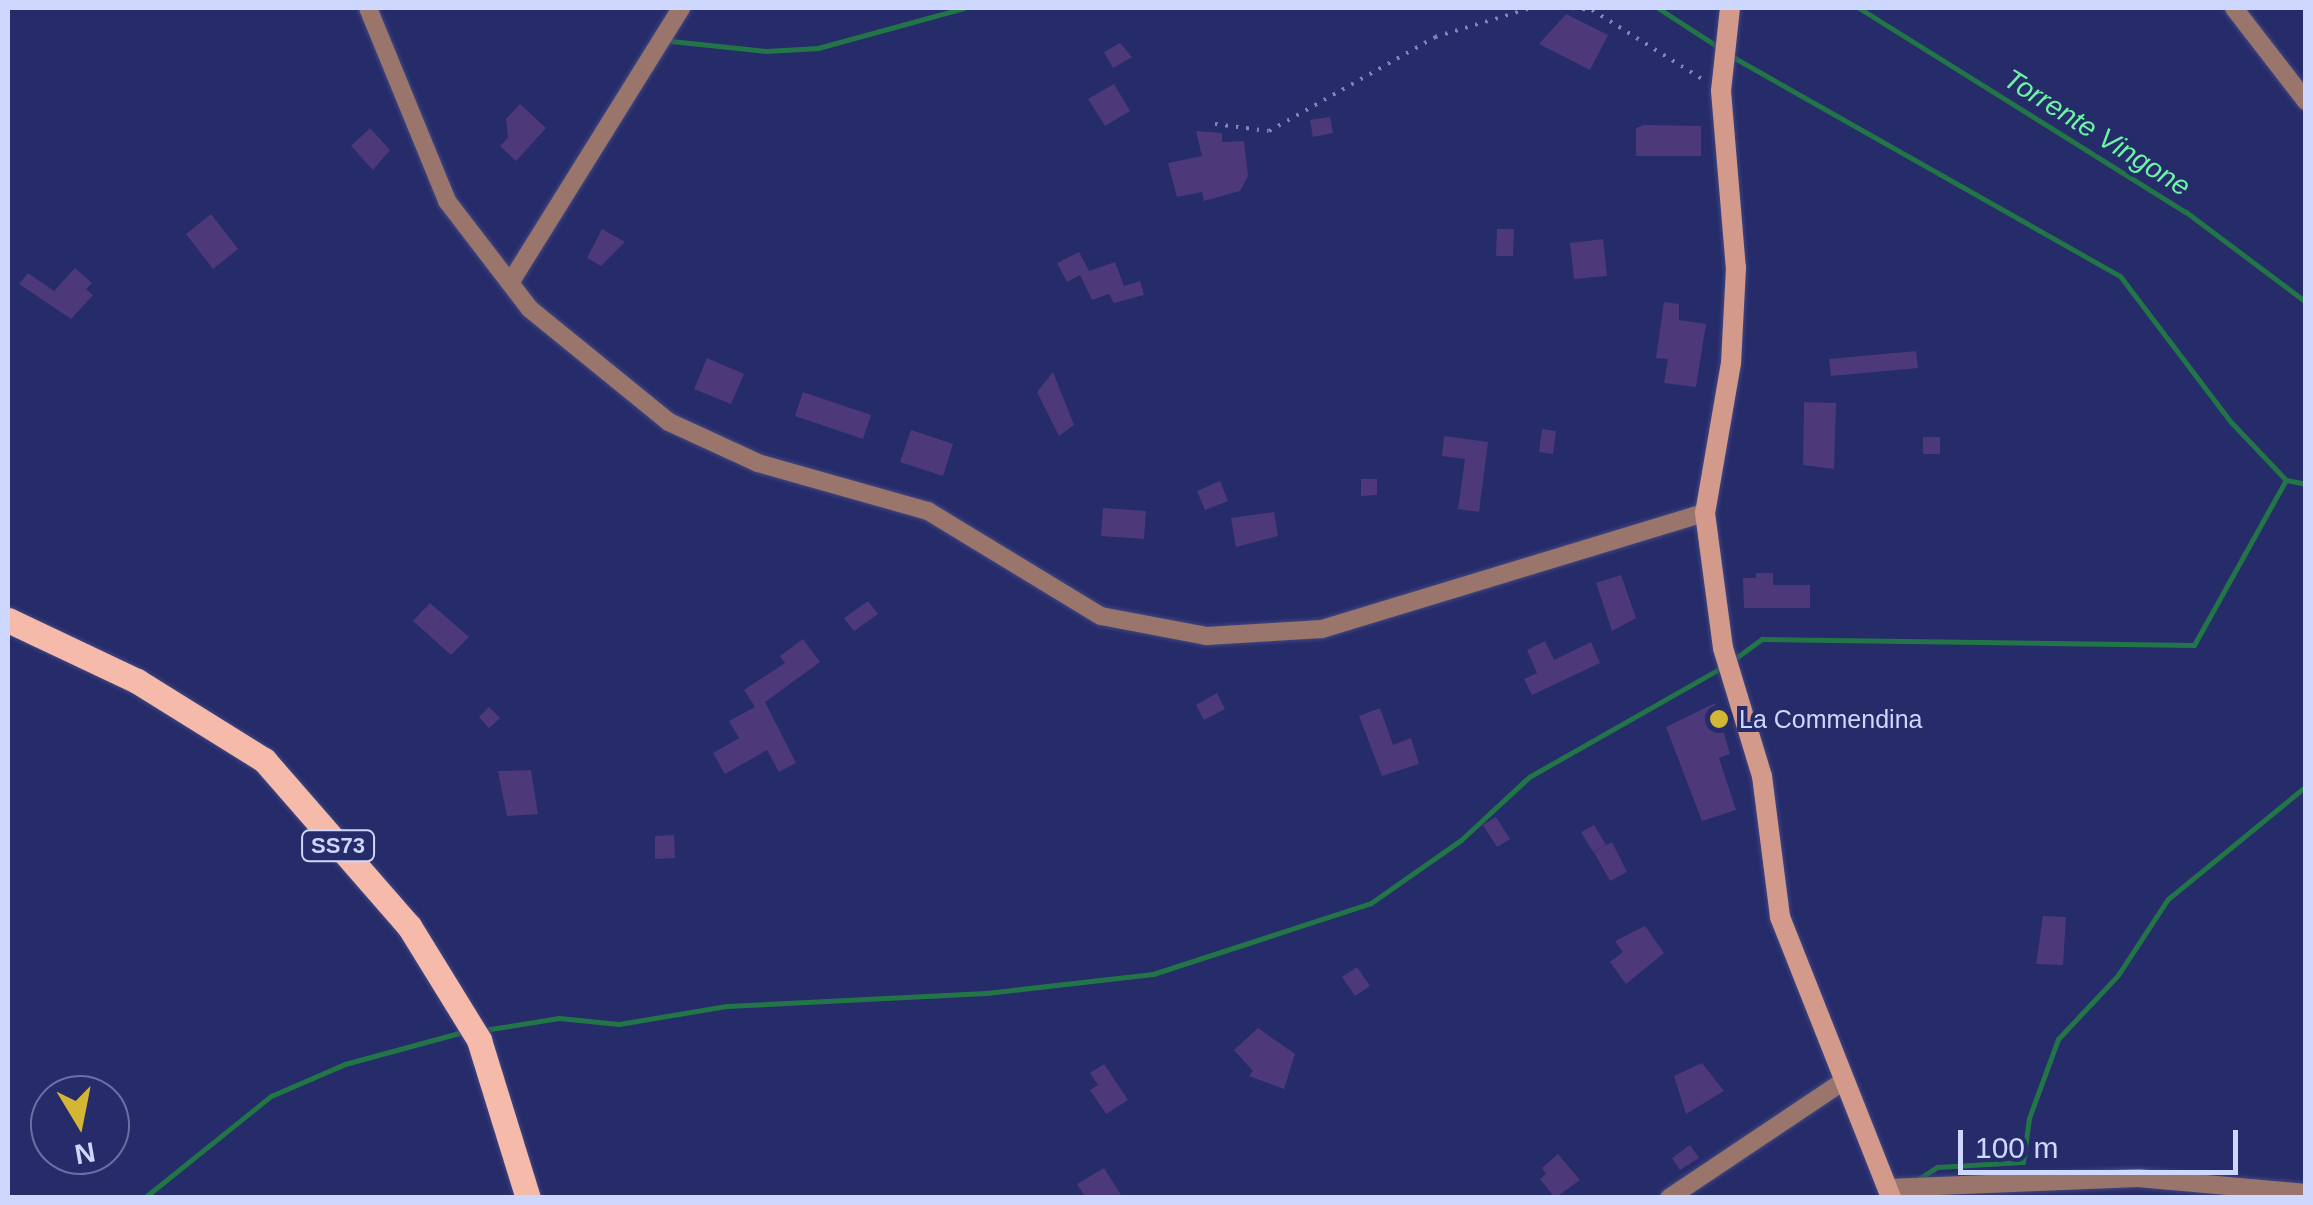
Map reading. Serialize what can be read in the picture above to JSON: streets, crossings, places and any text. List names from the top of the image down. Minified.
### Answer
{"streets":{"main road":["SS73"]},"water":["Torrente Vingone"],"places":["La Commendina"],"scale_bar":"100 m","north":"bottom"}
